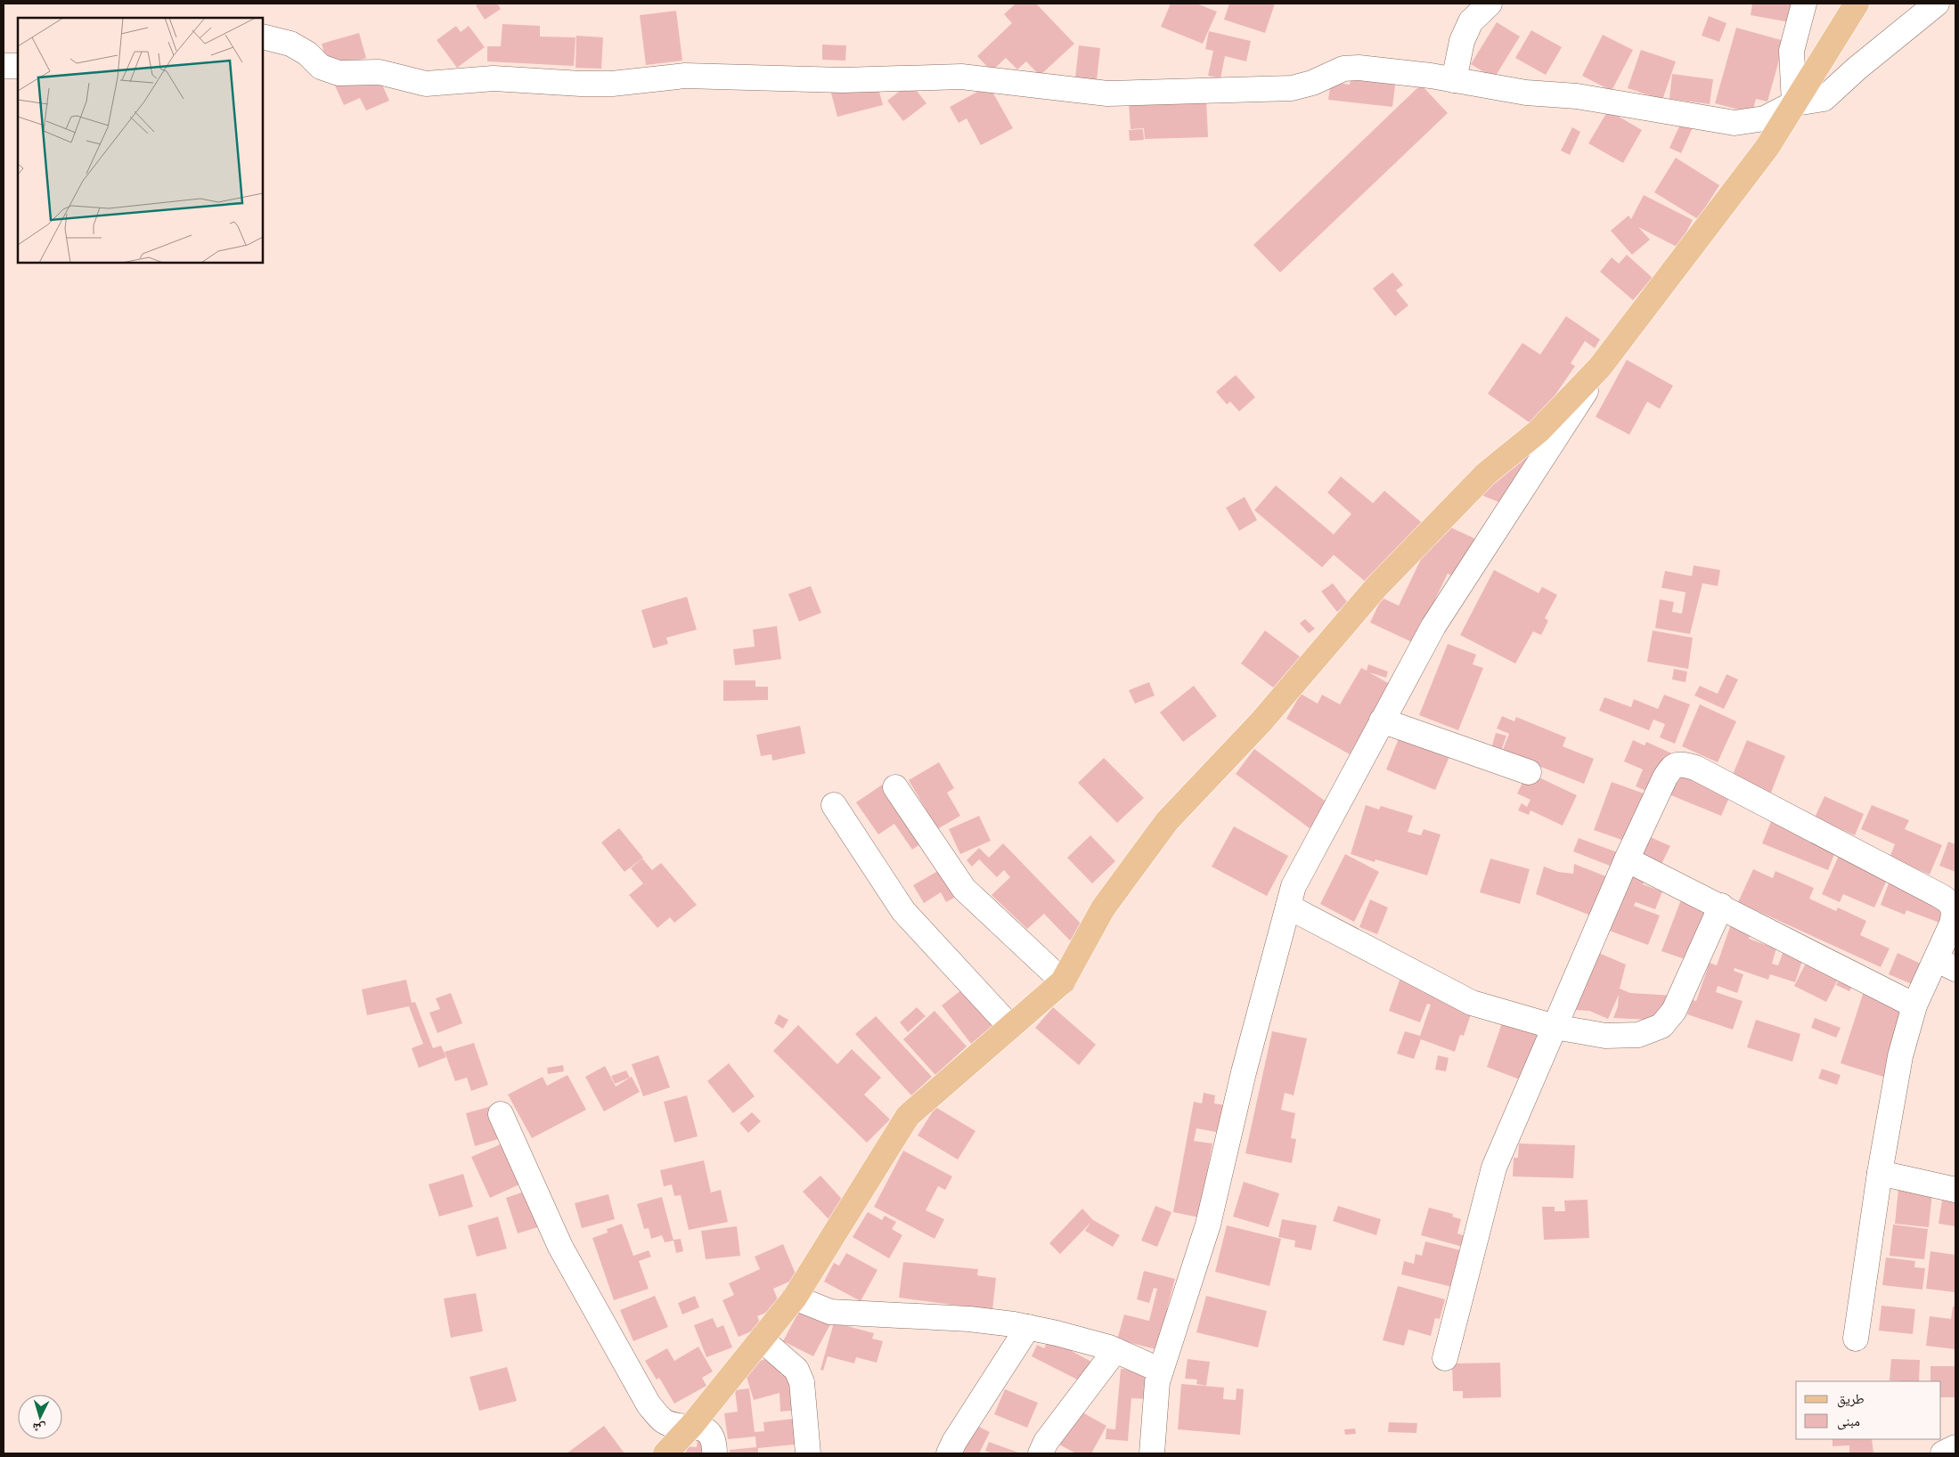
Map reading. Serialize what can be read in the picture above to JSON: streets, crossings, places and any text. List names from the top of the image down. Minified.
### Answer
{"legend":["طريق","مبنى"],"north":"bottom"}
